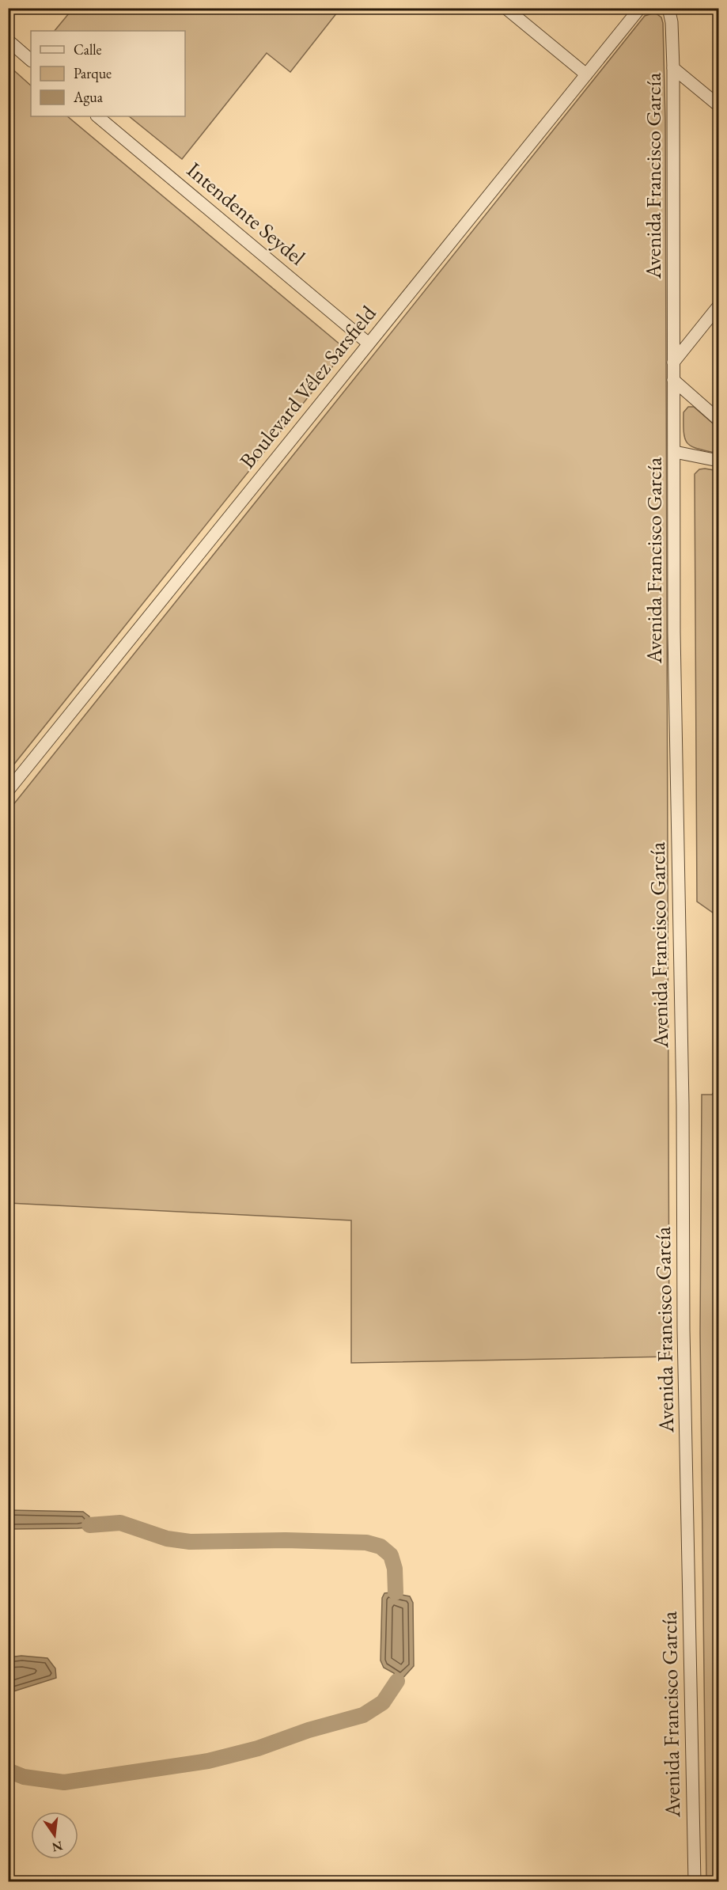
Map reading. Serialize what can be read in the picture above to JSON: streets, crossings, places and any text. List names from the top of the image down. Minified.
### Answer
{"streets":{"street":["Avenida Francisco García","Intendente Seydel","Boulevard Vélez Sarsfield"]},"crossings":[["Intendente Seydel","Boulevard Vélez Sarsfield"]],"legend":["Calle","Parque","Agua"],"north":"bottom"}
